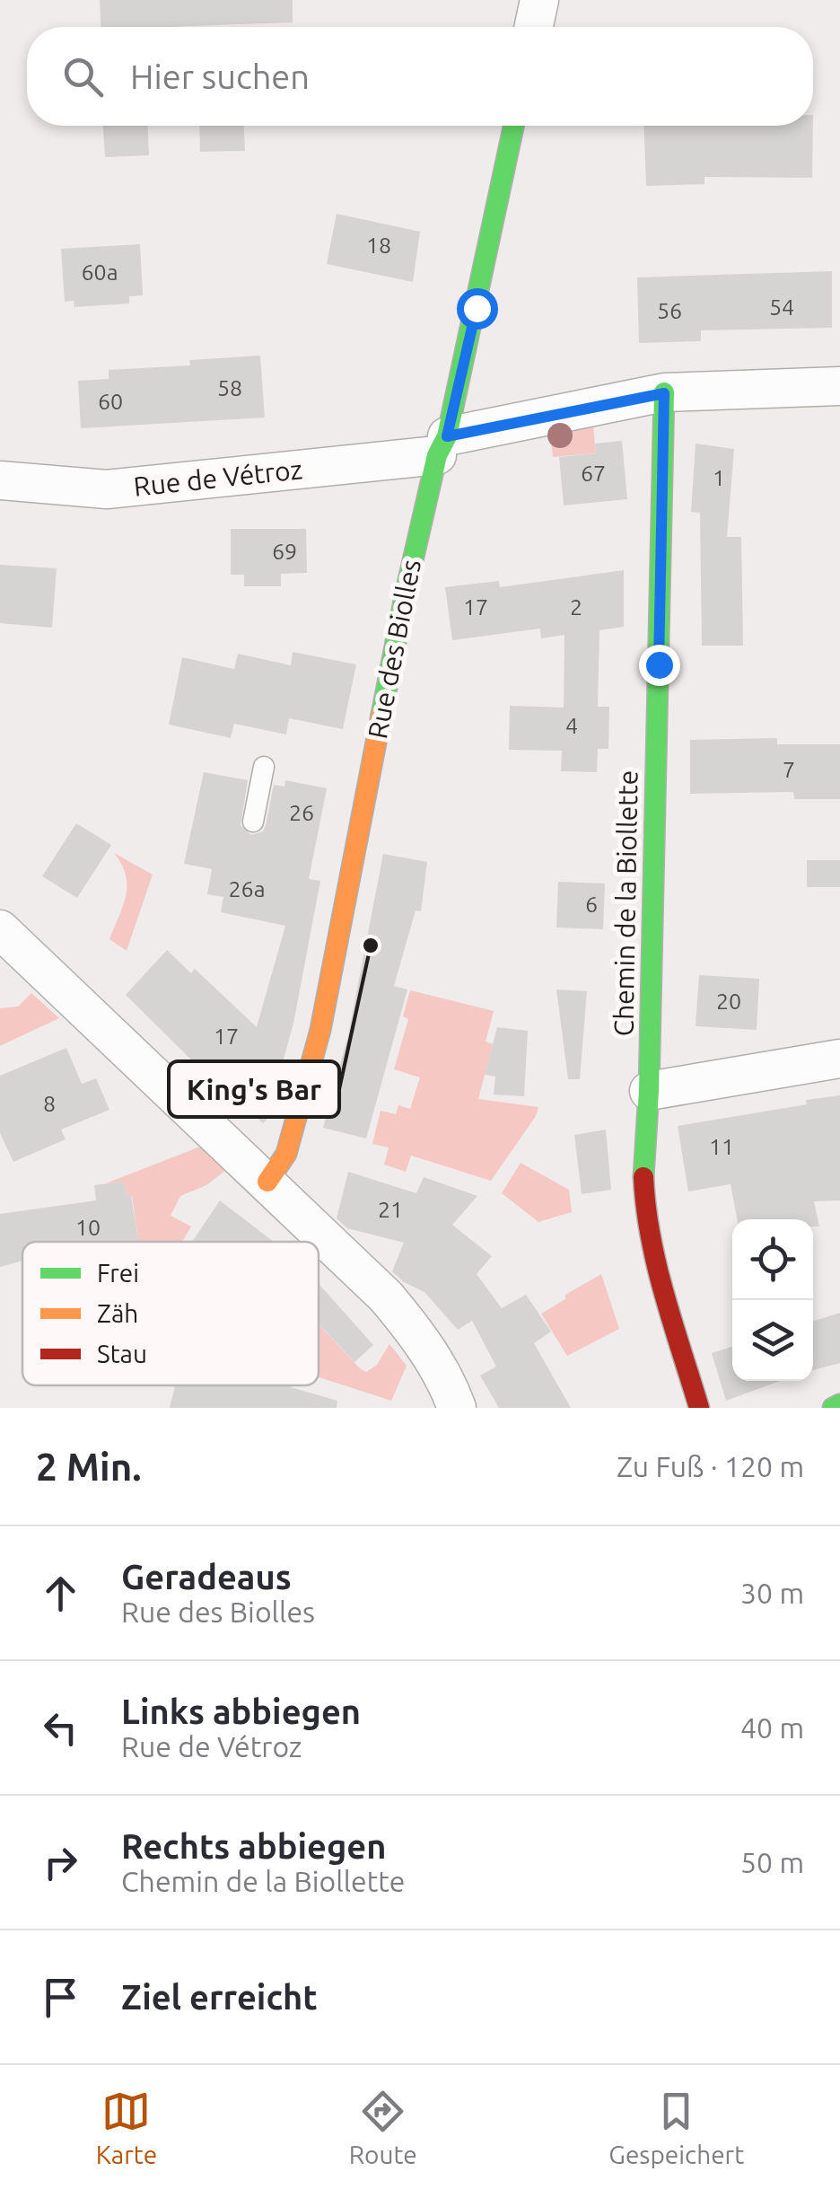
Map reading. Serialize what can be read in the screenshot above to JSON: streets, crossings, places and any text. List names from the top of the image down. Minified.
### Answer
{"streets":{"street":["Rue de Vétroz","Rue des Biolles","Chemin de la Biollette"]},"crossings":[["Rue de Vétroz","Rue des Biolles"],["Rue de Vétroz","Chemin de la Biollette"]],"places":["King's Bar"],"house_numbers":["18","60a","54","56","58","60","67","1","69","17","2","4","7","26","26a","6","20","17","8","11","21","10"],"legend":["Frei","Zäh","Stau"],"page":{"search":"Hier suchen","heading":["2 Min.","Zu Fuß · 120 m"],"list":[["Geradeaus","Rue des Biolles","30 m"],["Links abbiegen","Rue de Vétroz","40 m"],["Rechts abbiegen","Chemin de la Biollette","50 m"],"Ziel erreicht"],"nav":["Karte","Route","Gespeichert"]}}
